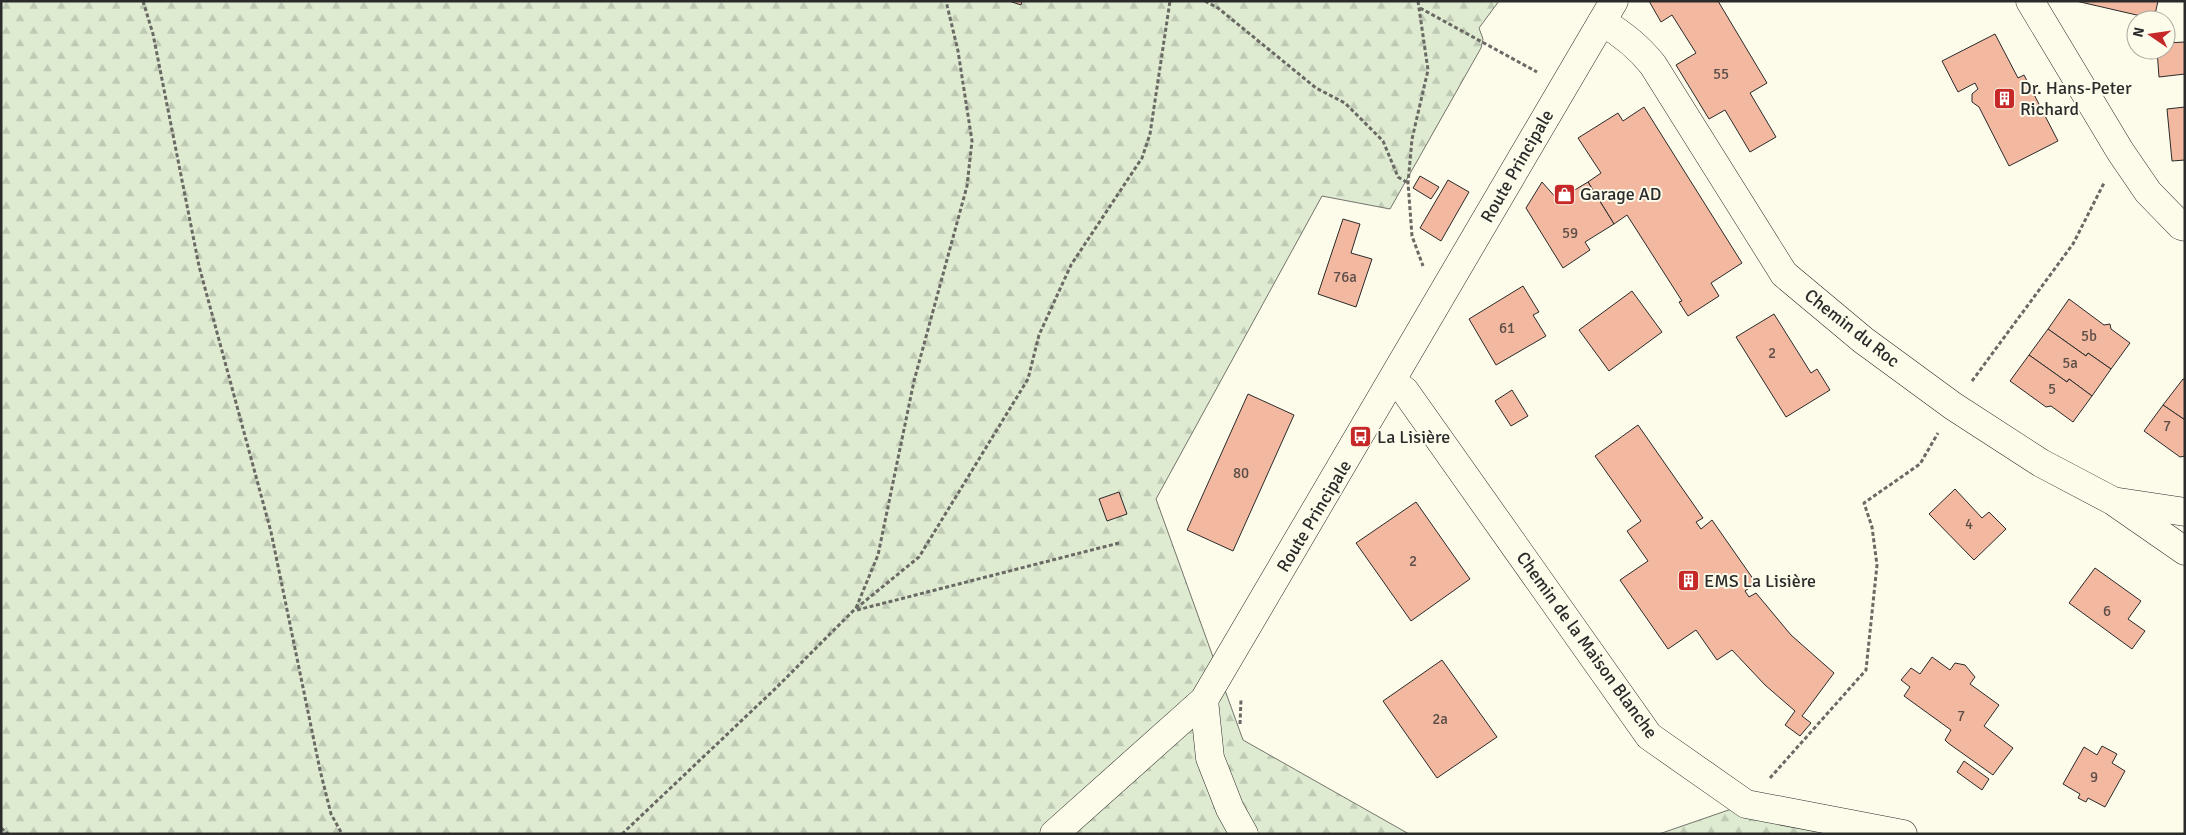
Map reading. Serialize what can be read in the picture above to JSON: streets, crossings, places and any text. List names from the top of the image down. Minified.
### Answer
{"streets":{"street":["Route Principale","Chemin du Roc","Chemin de la Maison Blanche"]},"crossings":[["Route Principale","Chemin du Roc"],["Route Principale","Chemin de la Maison Blanche"]],"places":{"building":["Dr. Hans-Peter Richard","EMS La Lisière"],"shop":["Garage AD"],"bus stop":["La Lisière"]},"house_numbers":["55","59","76a","61","5b","2","5a","5","7","80","4","2","6","7","2a","9"],"north":"left"}
